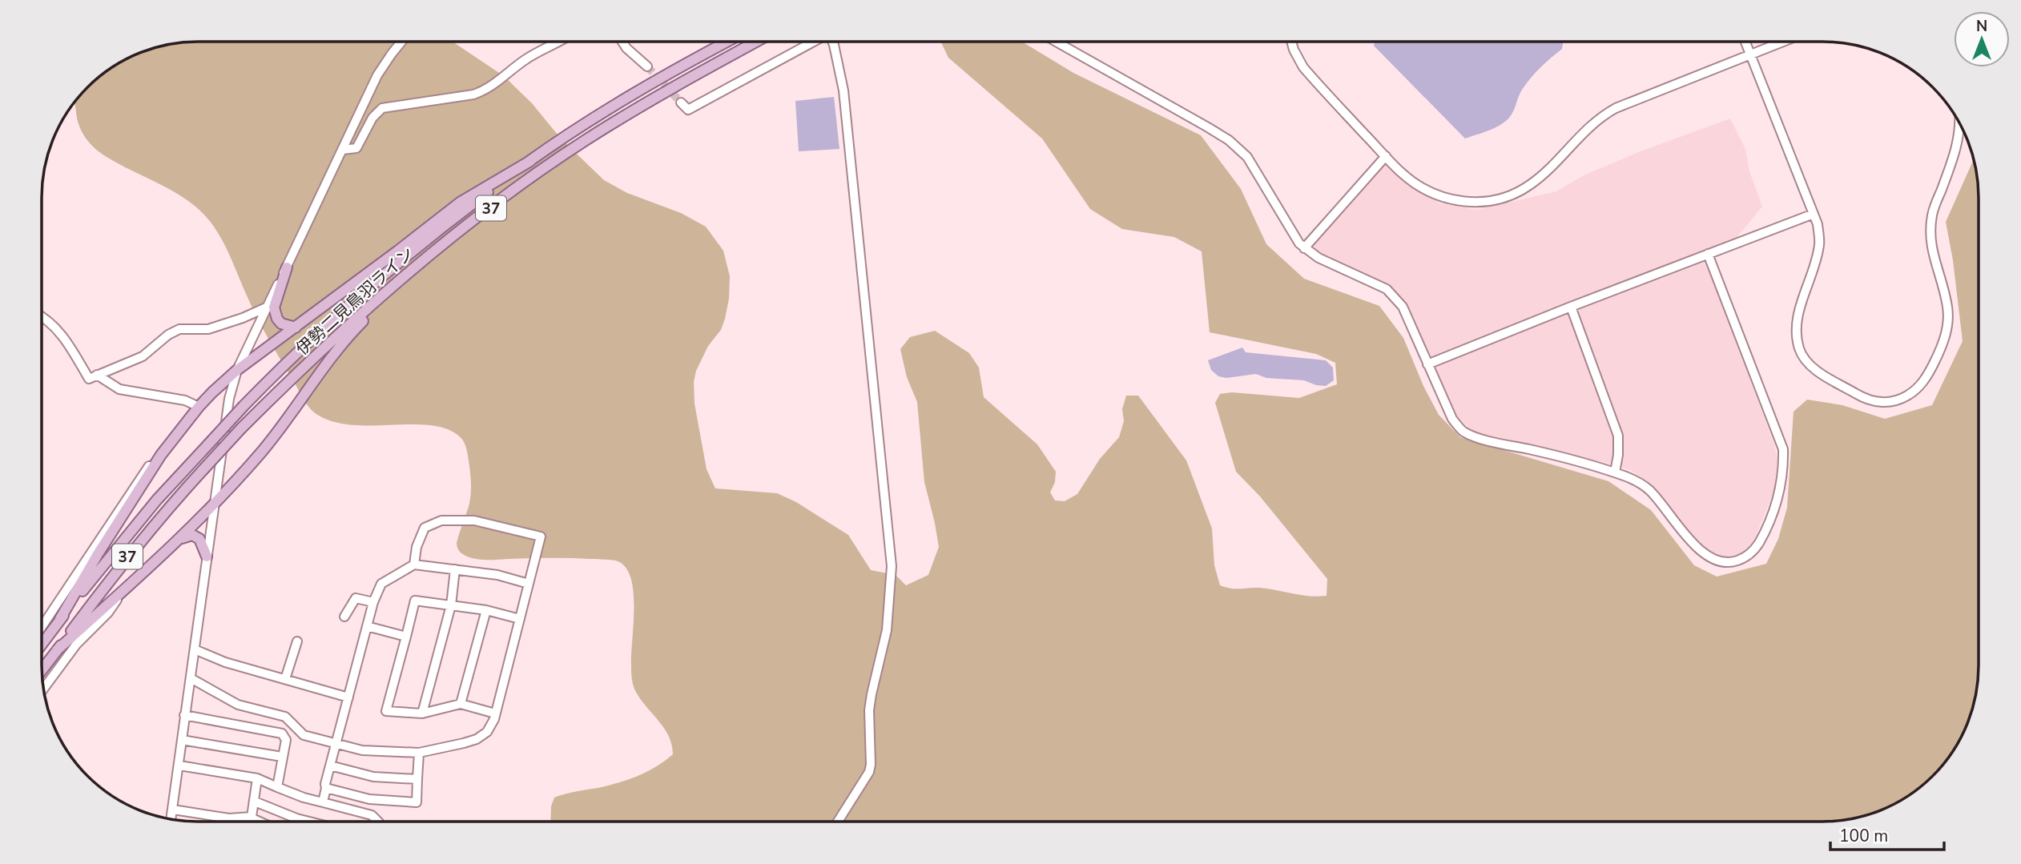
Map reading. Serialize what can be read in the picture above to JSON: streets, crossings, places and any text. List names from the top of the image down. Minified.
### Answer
{"streets":{"main road":["37","伊勢二見鳥羽ライン"]},"scale_bar":"100 m","north":"top"}
